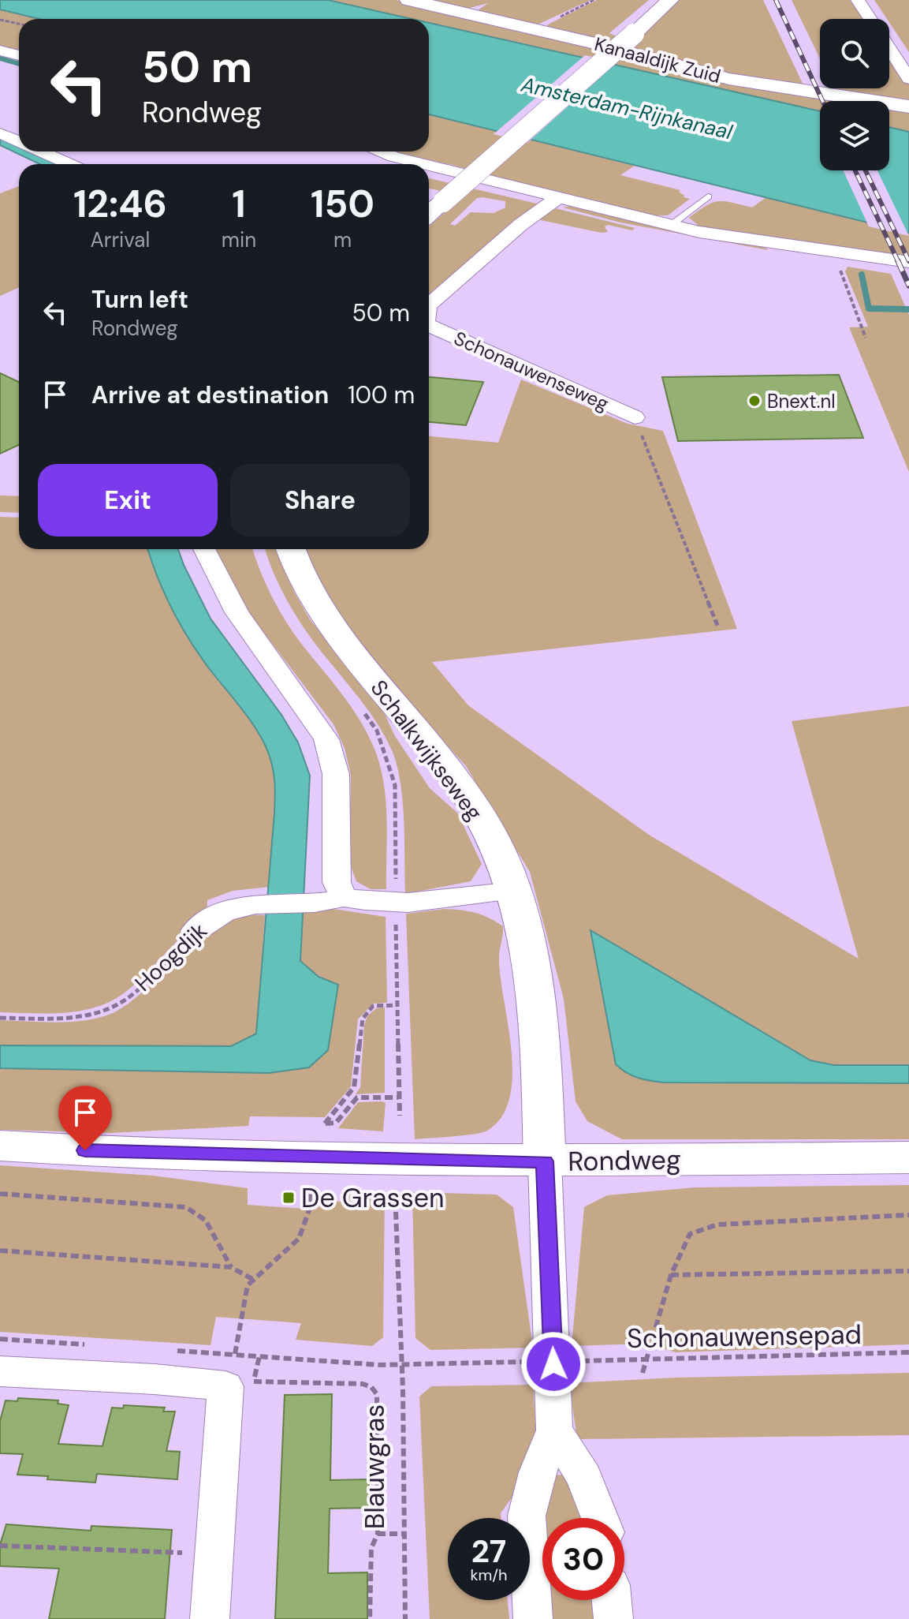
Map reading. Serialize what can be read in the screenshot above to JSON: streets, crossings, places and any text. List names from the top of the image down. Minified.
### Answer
{"streets":{"street":["Kanaaldijk Zuid","Schonauwenseweg","Schalkwijkseweg","Hoogdijk","Rondweg"],"path":["Schonauwensepad","Blauwgras"]},"crossings":[["Schalkwijkseweg","Rondweg"]],"water":["Amsterdam-Rijnkanaal"],"places":{"other":["Bnext.nl"],"transit":["De Grassen"]},"page":{"turn":["50 m","Rondweg"],"eta":["12:46","Arrival","1","min","150","m"],"list":[{"name":"Turn left","note":"Rondweg","value":"50 m"},{"name":"Arrive at destination","value":"100 m"}],"buttons":["Exit","Share"],"speed":"27 km/h","limit":"30"}}
